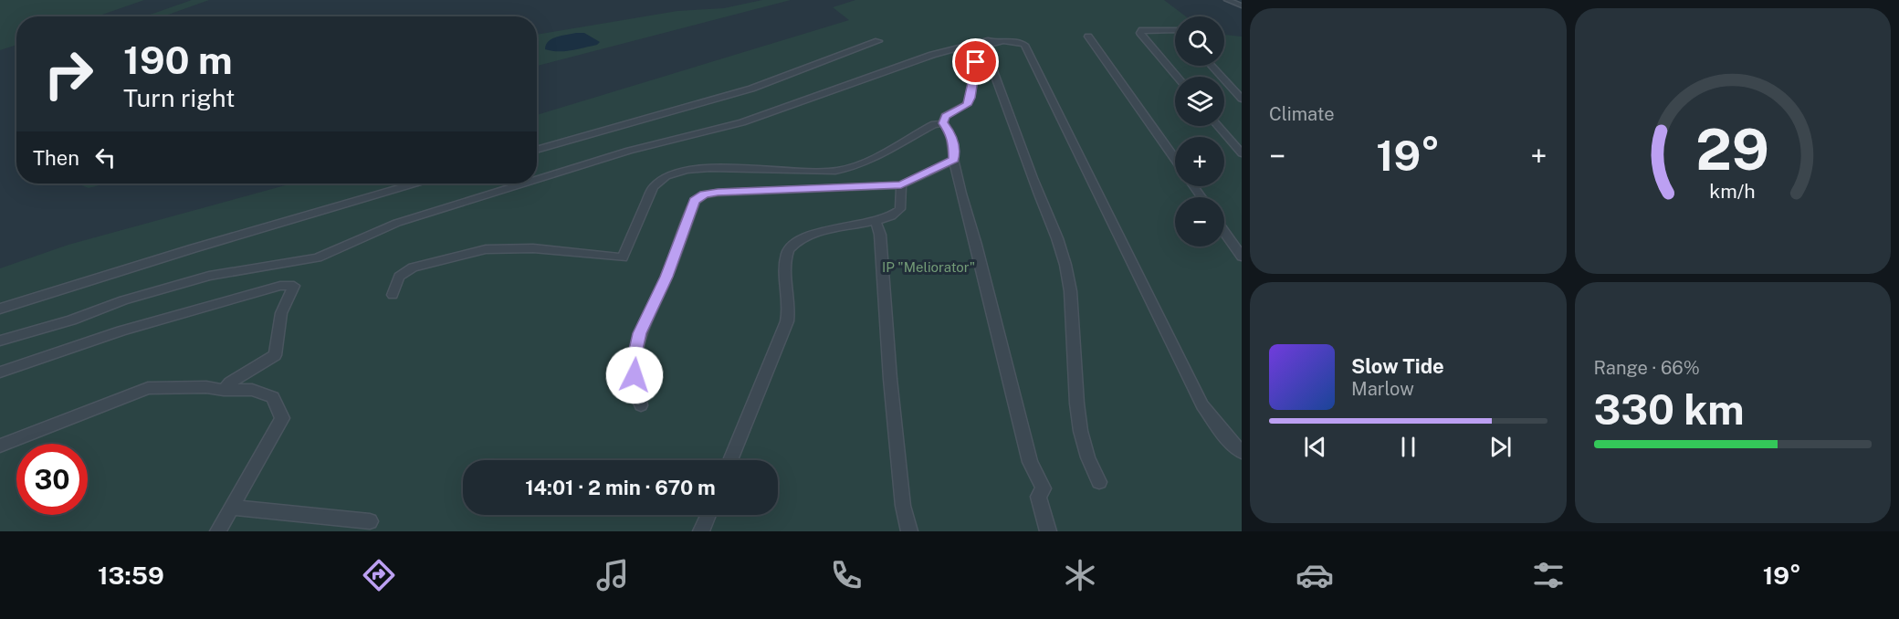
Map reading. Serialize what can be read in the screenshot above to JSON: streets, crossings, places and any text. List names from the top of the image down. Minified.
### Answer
{"parks":["IP \"Meliorator\""],"page":{"tile":["Climate",["Range · 66%","330 km"]],"map_buttons":["+","−"],"turn":["190 m","Turn right"],"then":"Then","heat":["−","19°","+"],"song":["Slow Tide","Marlow"],"limit":"30","trip":"14:01 · 2 min · 670 m","tabs":["13:59","19°"],"gauge":["29","km/h"]}}
